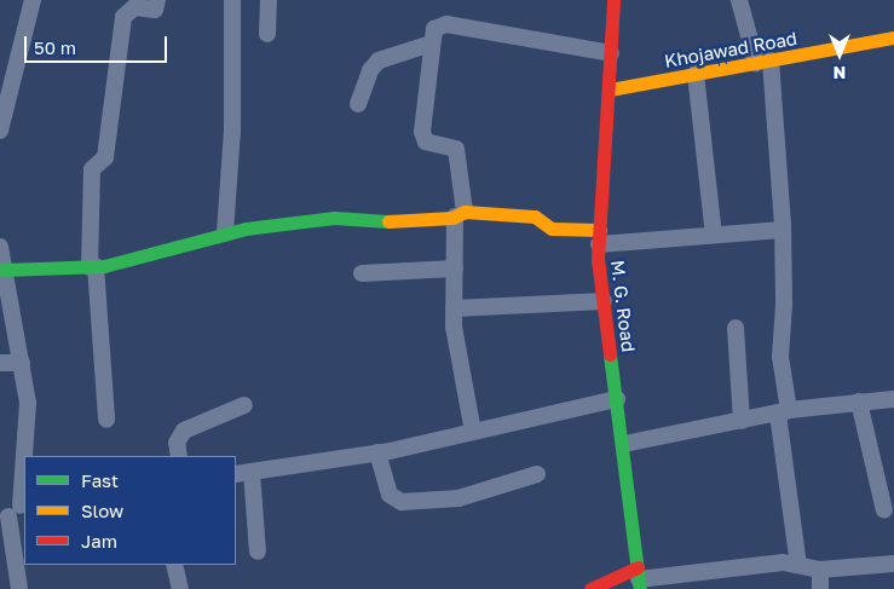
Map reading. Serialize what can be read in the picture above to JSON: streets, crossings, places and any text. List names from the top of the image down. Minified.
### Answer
{"streets":{"street":["Khojawad Road","M. G. Road"]},"crossings":[["Khojawad Road","M. G. Road"]],"legend":["Fast","Slow","Jam"],"scale_bar":"50 m","north":"bottom"}
